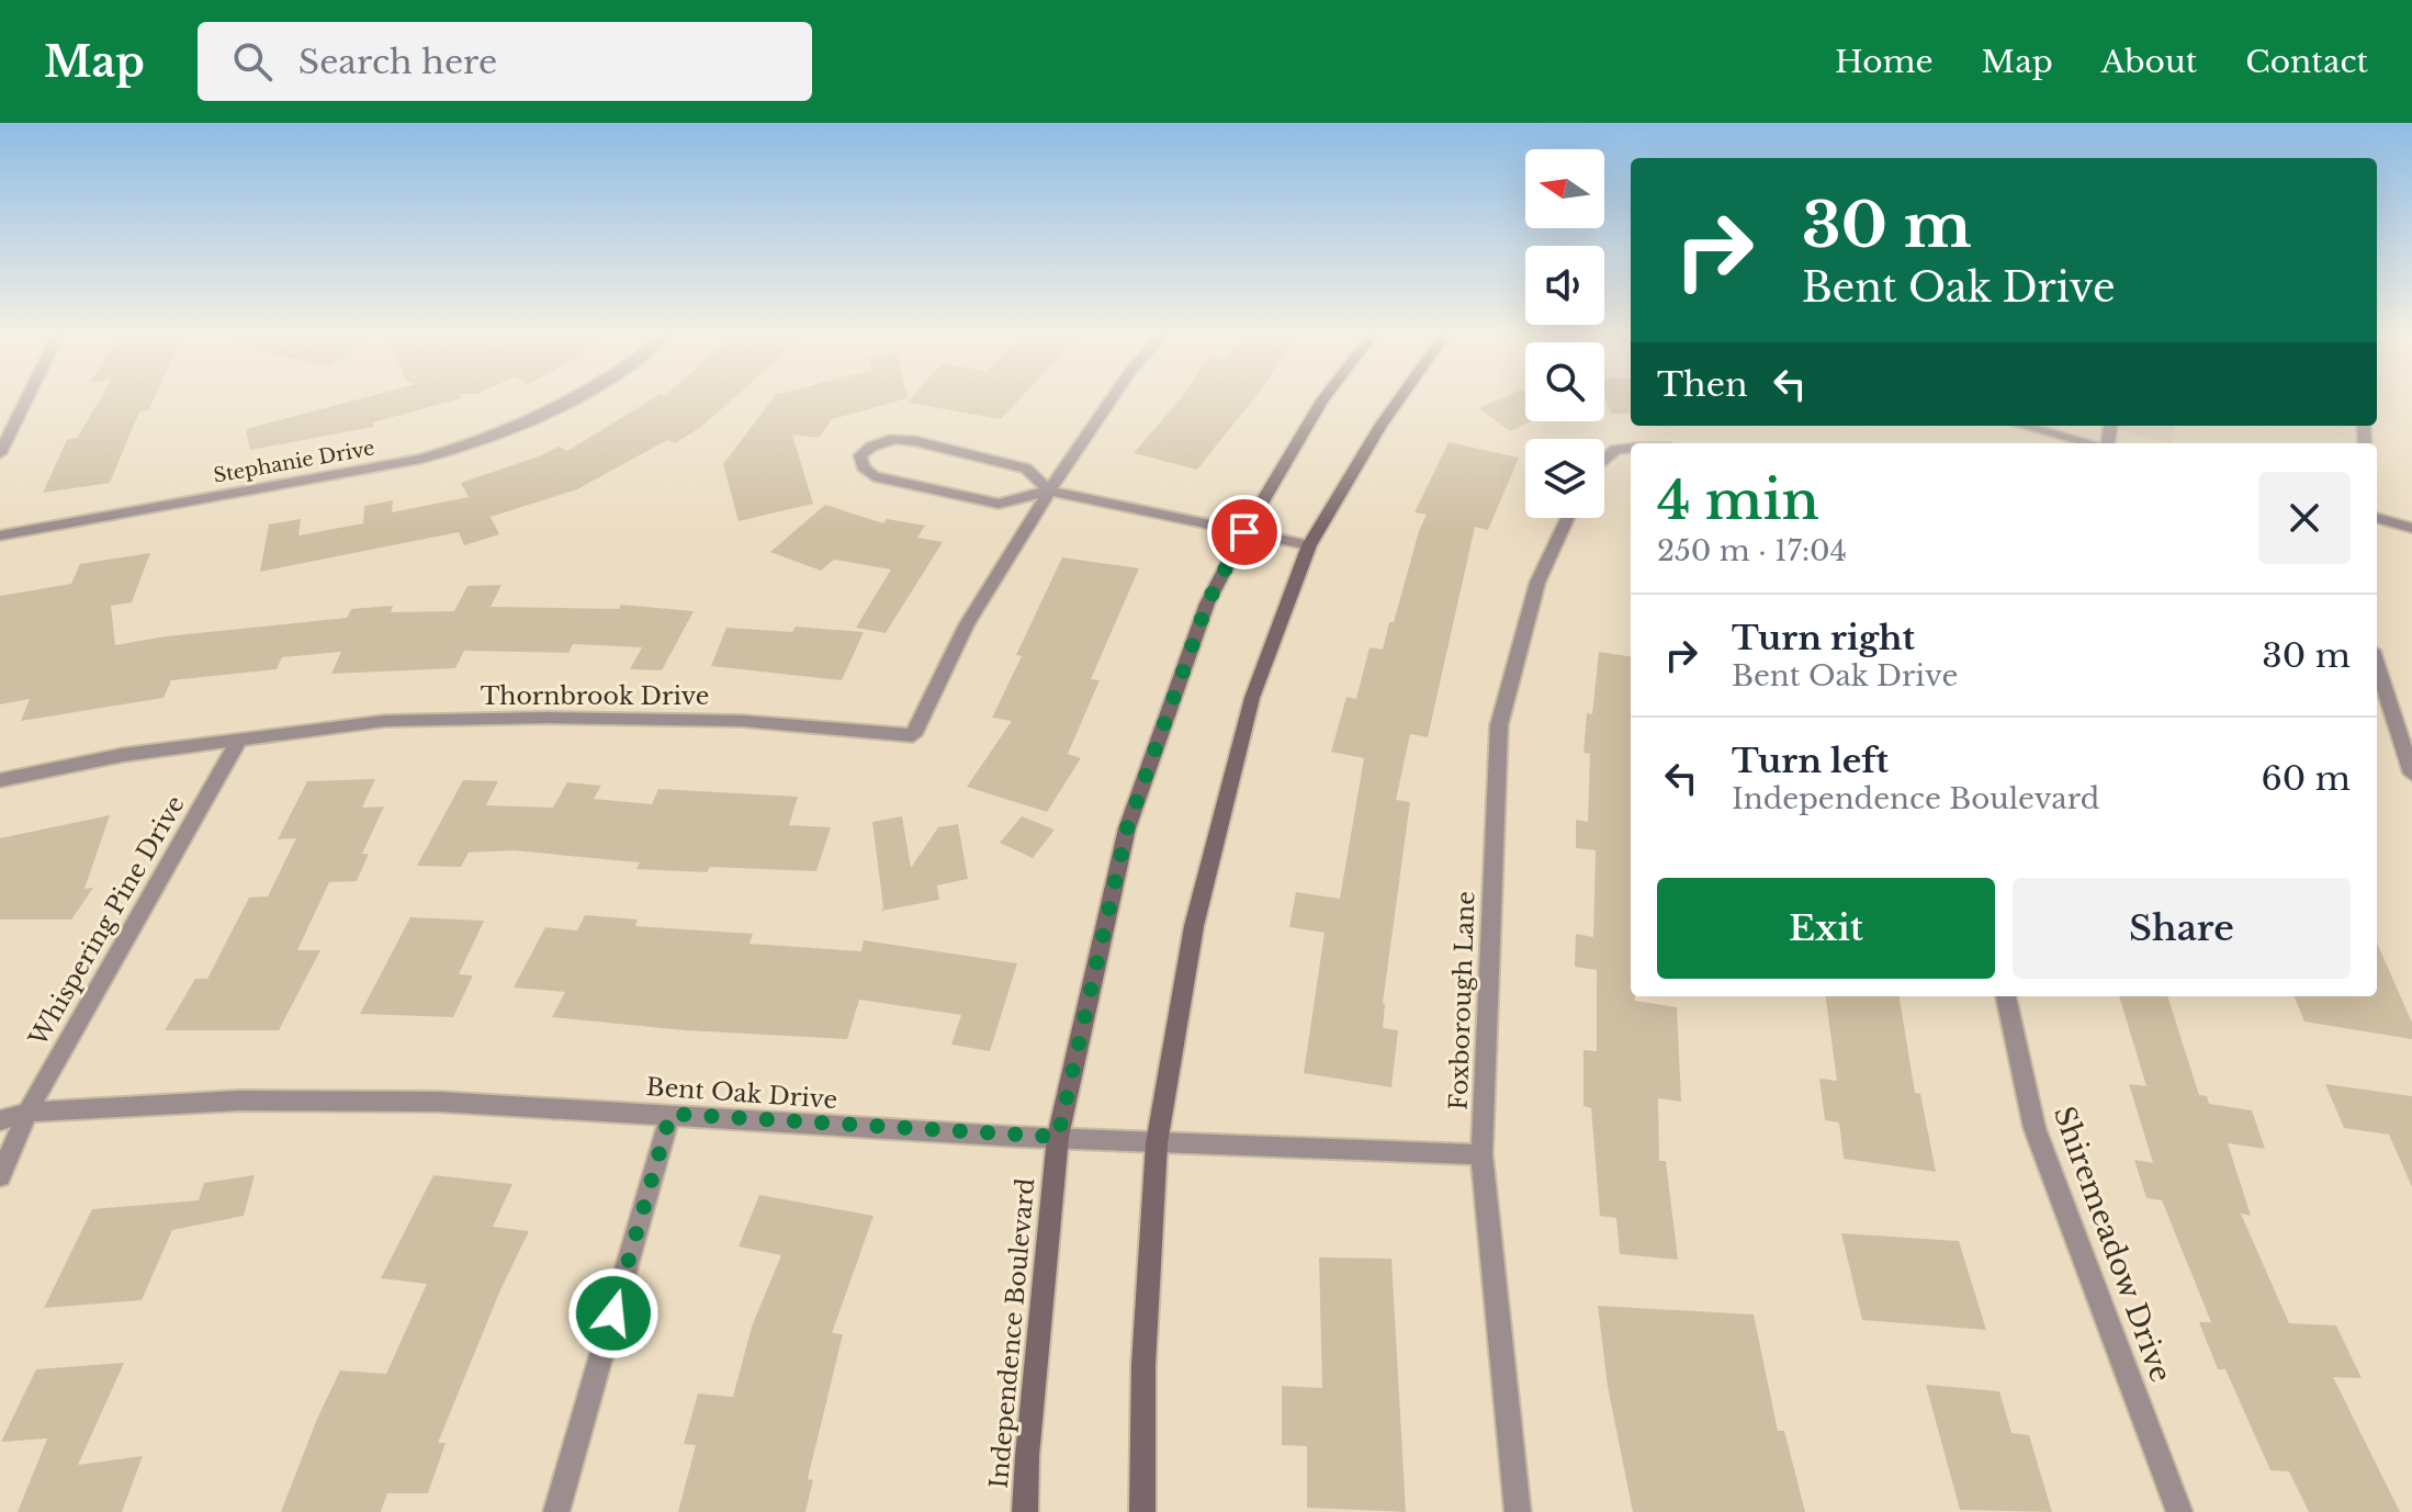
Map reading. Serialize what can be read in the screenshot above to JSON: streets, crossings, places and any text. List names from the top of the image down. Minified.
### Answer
{"streets":{"main road":["Independence Boulevard"],"street":["Stephanie Drive","Thornbrook Drive","Whispering Pine Drive","Foxborough Lane","Bent Oak Drive","Shiremeadow Drive"]},"crossings":[["Thornbrook Drive","Whispering Pine Drive"],["Whispering Pine Drive","Bent Oak Drive"],["Foxborough Lane","Bent Oak Drive"],["Bent Oak Drive","Independence Boulevard"]],"north":"left","page":{"header":"Map","search":"Search here","nav":["Home","Map","About","Contact"],"turn":["30 m","Bent Oak Drive"],"then":"Then","heading":["4 min","250 m · 17:04"],"list":[{"name":"Turn right","note":"Bent Oak Drive","value":"30 m"},{"name":"Turn left","note":"Independence Boulevard","value":"60 m"}],"buttons":["Exit","Share"]}}
